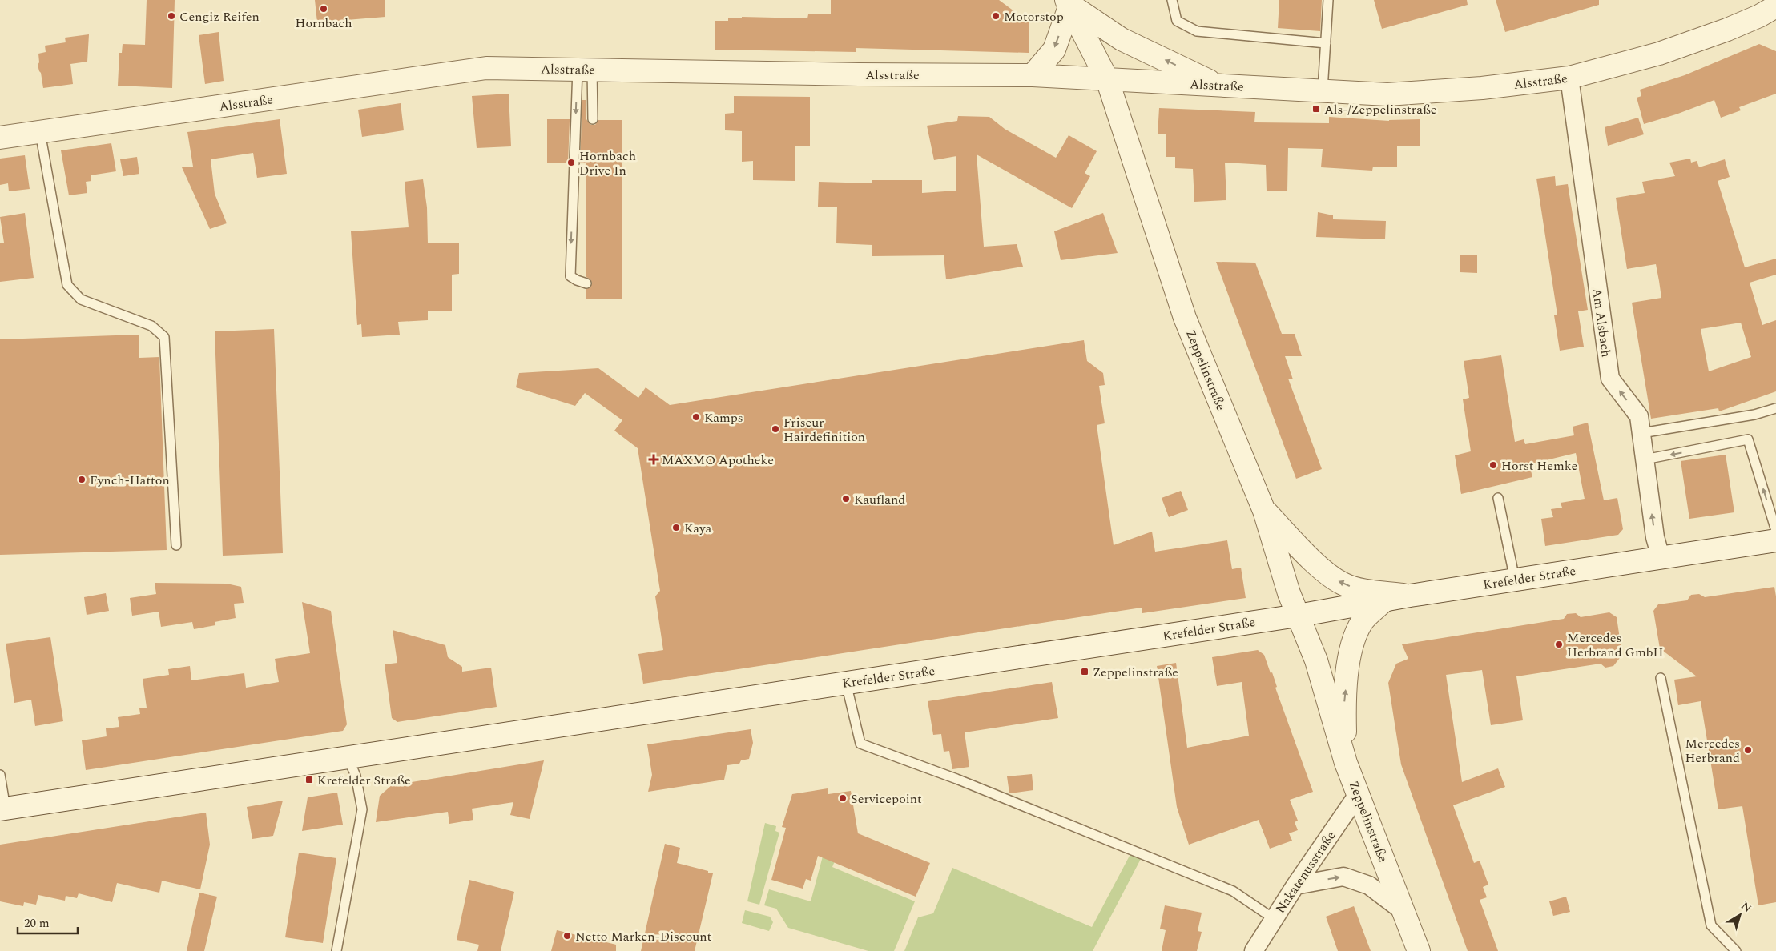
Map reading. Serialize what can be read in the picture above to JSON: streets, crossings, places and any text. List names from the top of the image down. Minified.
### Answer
{"streets":{"street":["Alsstraße","Am Alsbach","Zeppelinstraße","Krefelder Straße","Nakatenusstraße"]},"crossings":[["Alsstraße","Am Alsbach"],["Alsstraße","Zeppelinstraße"],["Am Alsbach","Krefelder Straße"],["Zeppelinstraße","Krefelder Straße"],["Zeppelinstraße","Nakatenusstraße"]],"one_way":["Am Alsbach"],"places":{"other":["Hornbach","Cengiz Reifen","Motorstop","Hornbach Drive In","Kamps","Friseur Hairdefinition","Horst Hemke","Fynch-Hatton","Kaufland","Kaya","Mercedes Herbrand GmbH","Mercedes Herbrand","Servicepoint","Netto Marken-Discount"],"transit":["Als-/Zeppelinstraße","Zeppelinstraße","Krefelder Straße"],"health":["MAXMO Apotheke"]},"scale_bar":"20 m","north":"top right"}
